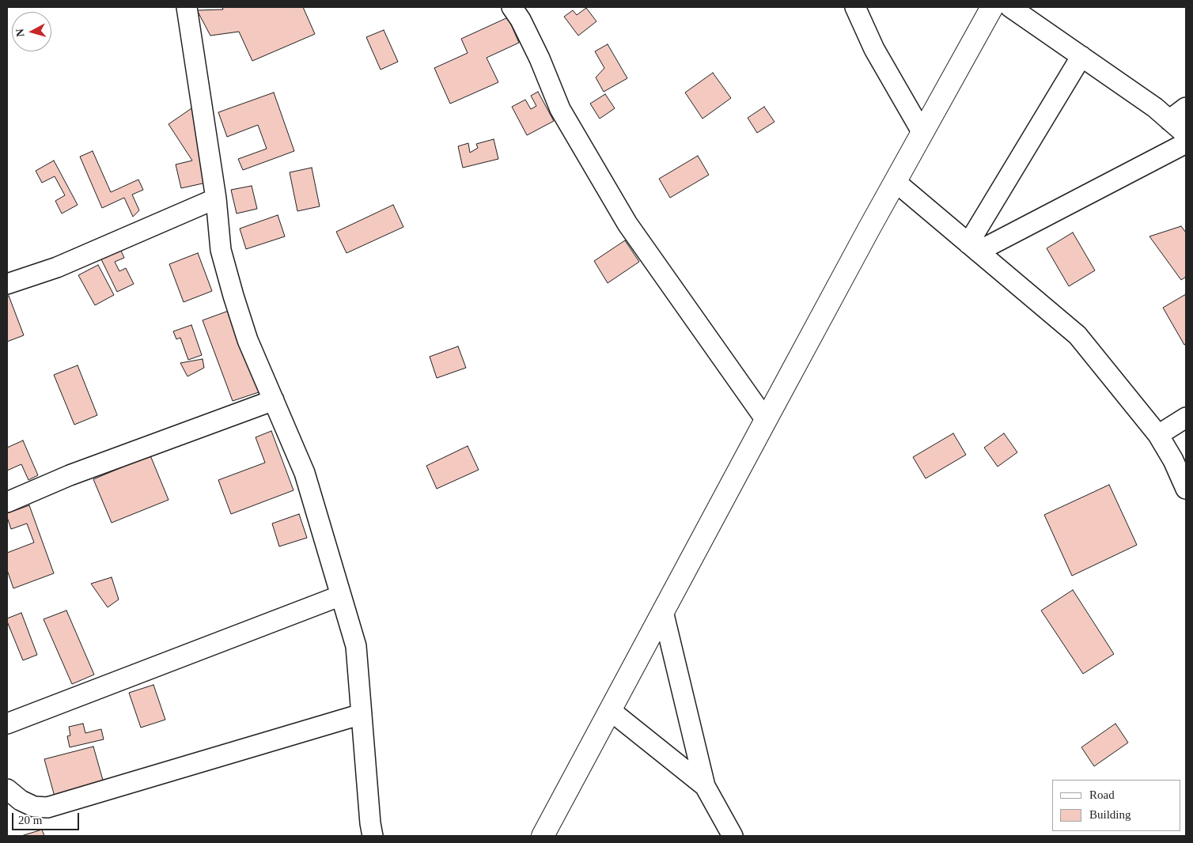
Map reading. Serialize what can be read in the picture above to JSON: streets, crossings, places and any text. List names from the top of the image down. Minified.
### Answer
{"legend":["Road","Building"],"scale_bar":"20 m","north":"left"}
